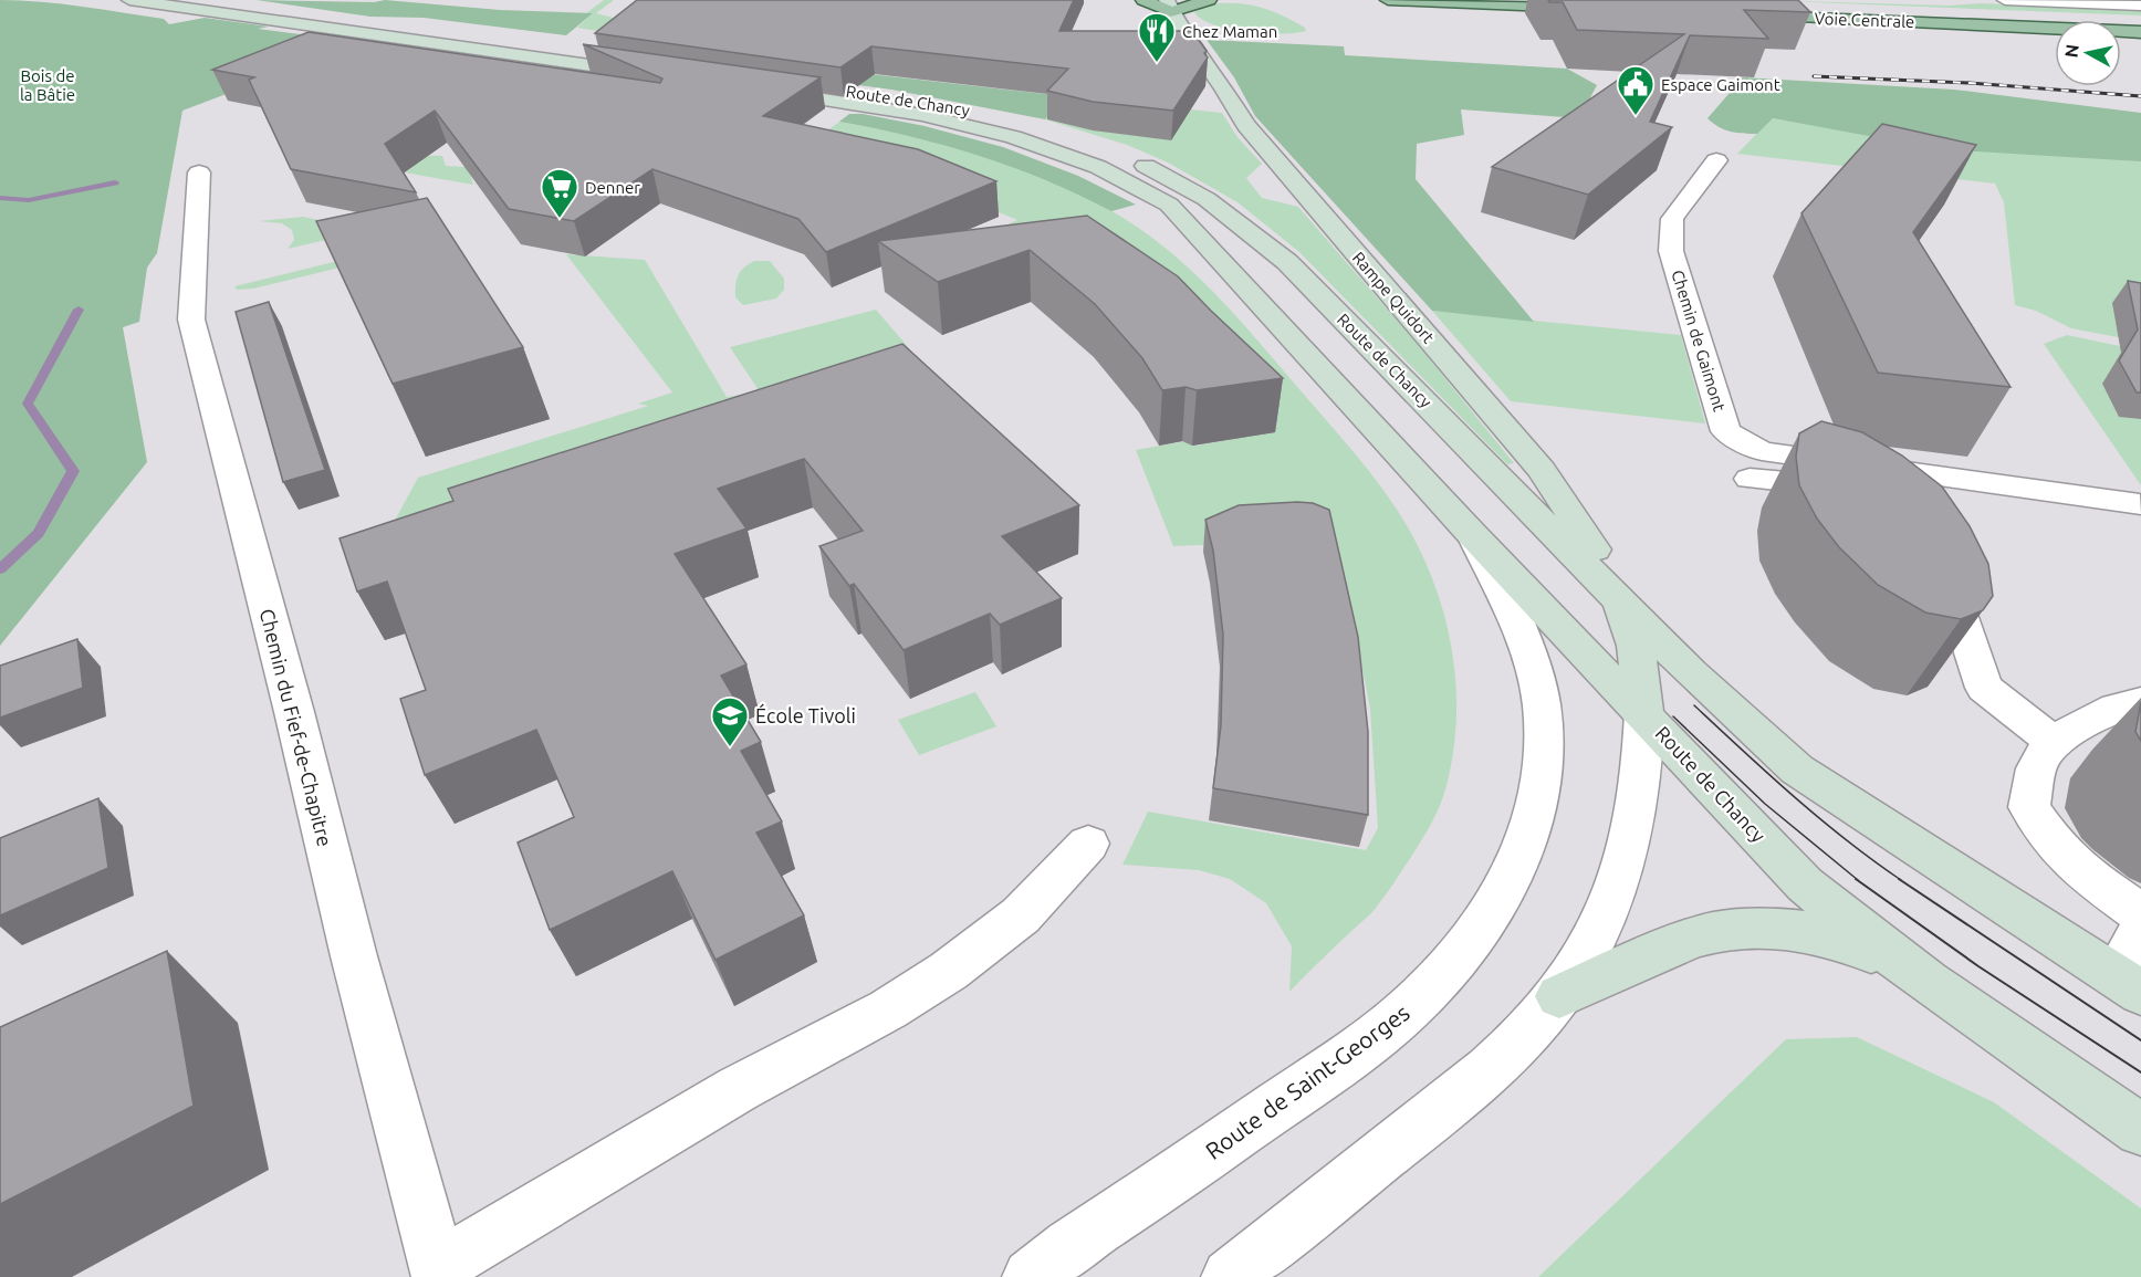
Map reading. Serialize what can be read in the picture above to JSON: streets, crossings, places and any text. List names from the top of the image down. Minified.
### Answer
{"streets":{"main road":["Voie Centrale","Route de Chancy","Rampe Quidort"],"street":["Chemin de Gaimont","Chemin du Fief-de-Chapitre","Route de Saint-Georges"]},"crossings":[["Route de Chancy","Rampe Quidort"],["Route de Chancy","Route de Saint-Georges"]],"parks":["Bois de la Bâtie"],"places":{"restaurant":["Chez Maman"],"public building":["Espace Gaimont"],"supermarket":["Denner"],"school or university":["École Tivoli"]},"north":"left"}
